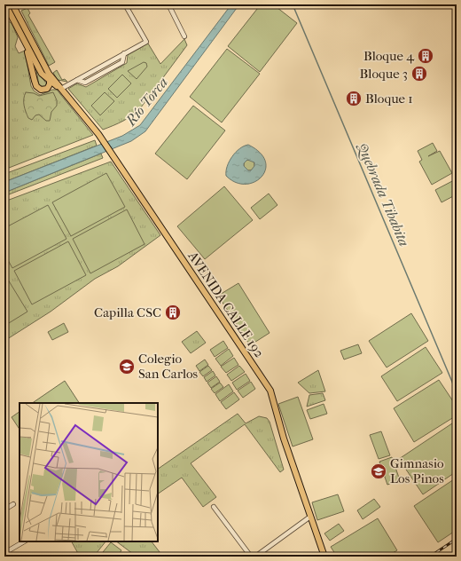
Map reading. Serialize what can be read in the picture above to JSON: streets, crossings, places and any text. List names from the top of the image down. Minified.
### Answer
{"streets":{"main road":["AVENIDA CALLE 192"]},"water":["Río Torca","Quebrada Tibabita"],"places":{"building":["Bloque 4","Bloque 3","Bloque 1","Capilla CSC"],"school or university":["Colegio San Carlos","Gimnasio Los Pinos"]}}
